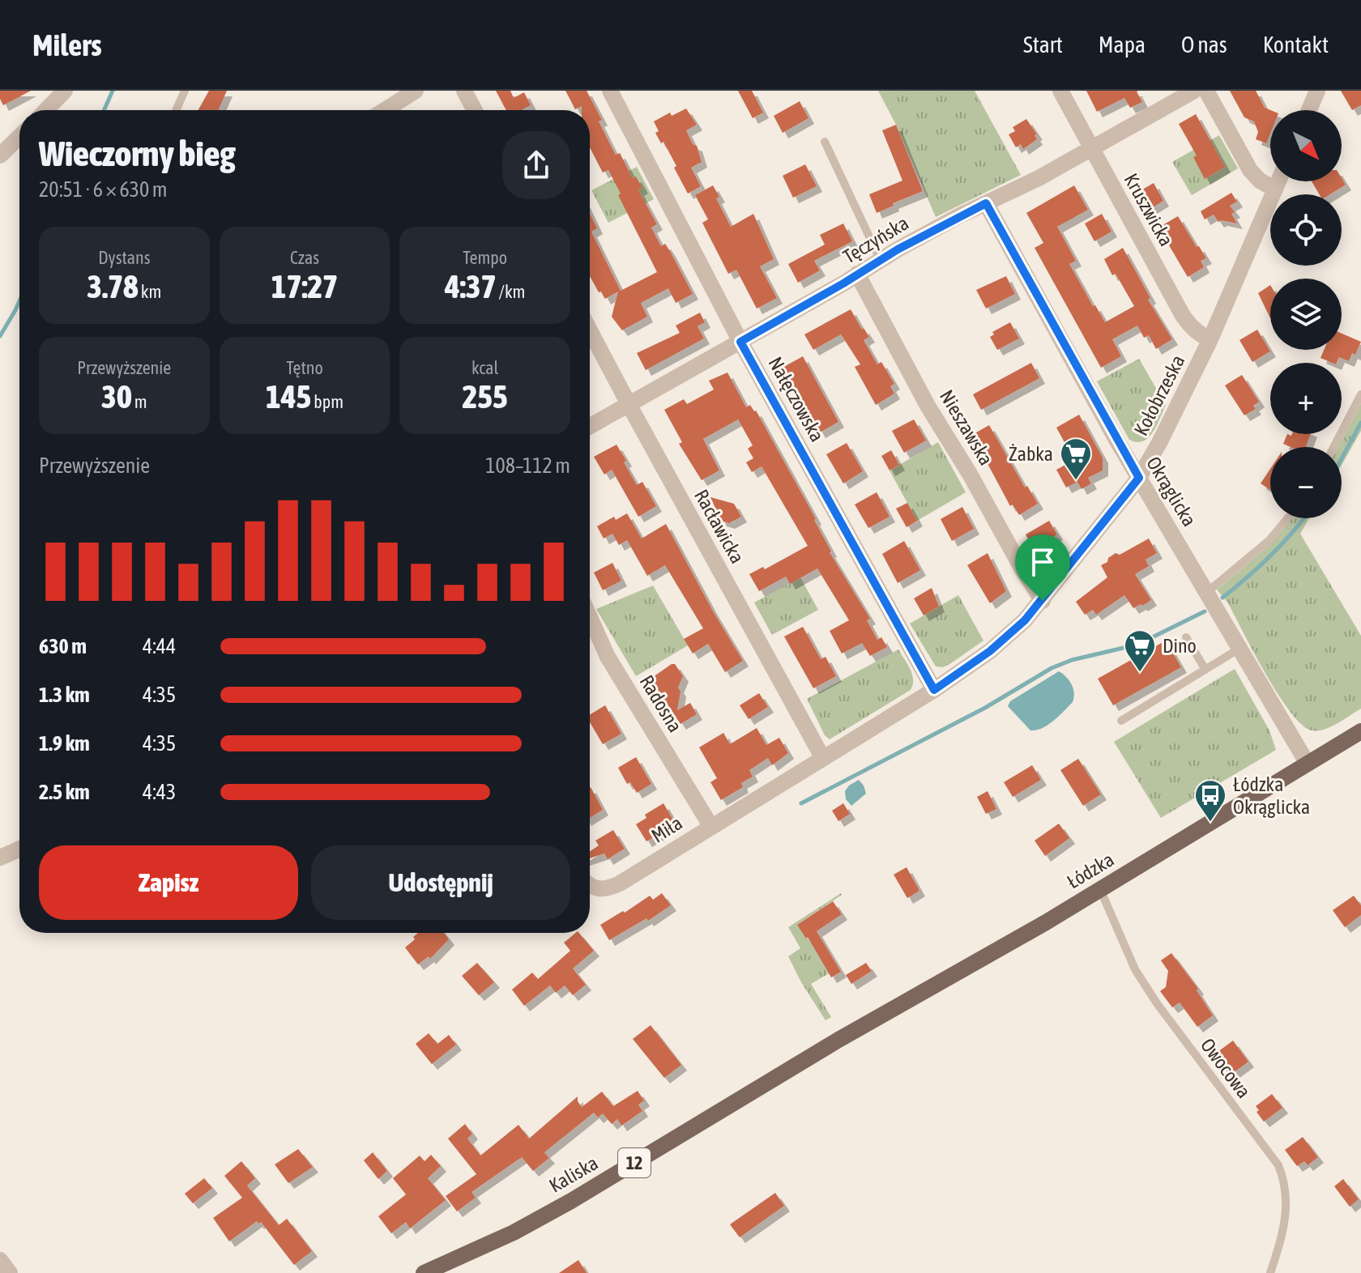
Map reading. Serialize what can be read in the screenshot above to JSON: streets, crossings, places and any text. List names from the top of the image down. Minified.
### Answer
{"streets":{"main road":["Łódzka","12","Kaliska"],"street":["Kruszwicka","Tęczyńska","Kołobrzeska","Nałęczowska","Nieszawska","Okrąglicka","Racławicka","Radosna","Miła"],"lane":["Owocowa"]},"crossings":[["Kruszwicka","Tęczyńska"],["Kruszwicka","Kołobrzeska"],["Tęczyńska","Nałęczowska"],["Tęczyńska","Nieszawska"],["Tęczyńska","Okrąglicka"],["Tęczyńska","Racławicka"],["Kołobrzeska","Nałęczowska"],["Kołobrzeska","Nieszawska"],["Kołobrzeska","Okrąglicka"],["Kołobrzeska","Racławicka"],["Kołobrzeska","Miła"],["Okrąglicka","Łódzka"],["Radosna","Miła"],["Łódzka","Owocowa"],["Łódzka","Kaliska"]],"places":{"supermarket":["Żabka","Dino"],"bus stop":["Łódzka Okrąglicka"]},"north":"bottom right","page":{"header":"Milers","nav":["Start","Mapa","O nas","Kontakt"],"map_buttons":["+","−"],"heading":["Wieczorny bieg","20:51 · 6 × 630 m"],"stats":[["Dystans","3.78 km"],["Czas","17:27"],["Tempo","4:37 /km"],["Przewyższenie","30 m"],["Tętno","145 bpm"],["kcal","255"]],"chart":["Przewyższenie","108–112 m"],"list":[{"name":"630 m","note":"4:44"},{"name":"1.3 km","note":"4:35"},{"name":"1.9 km","note":"4:35"},{"name":"2.5 km","note":"4:43"}],"buttons":["Zapisz","Udostępnij"]}}
